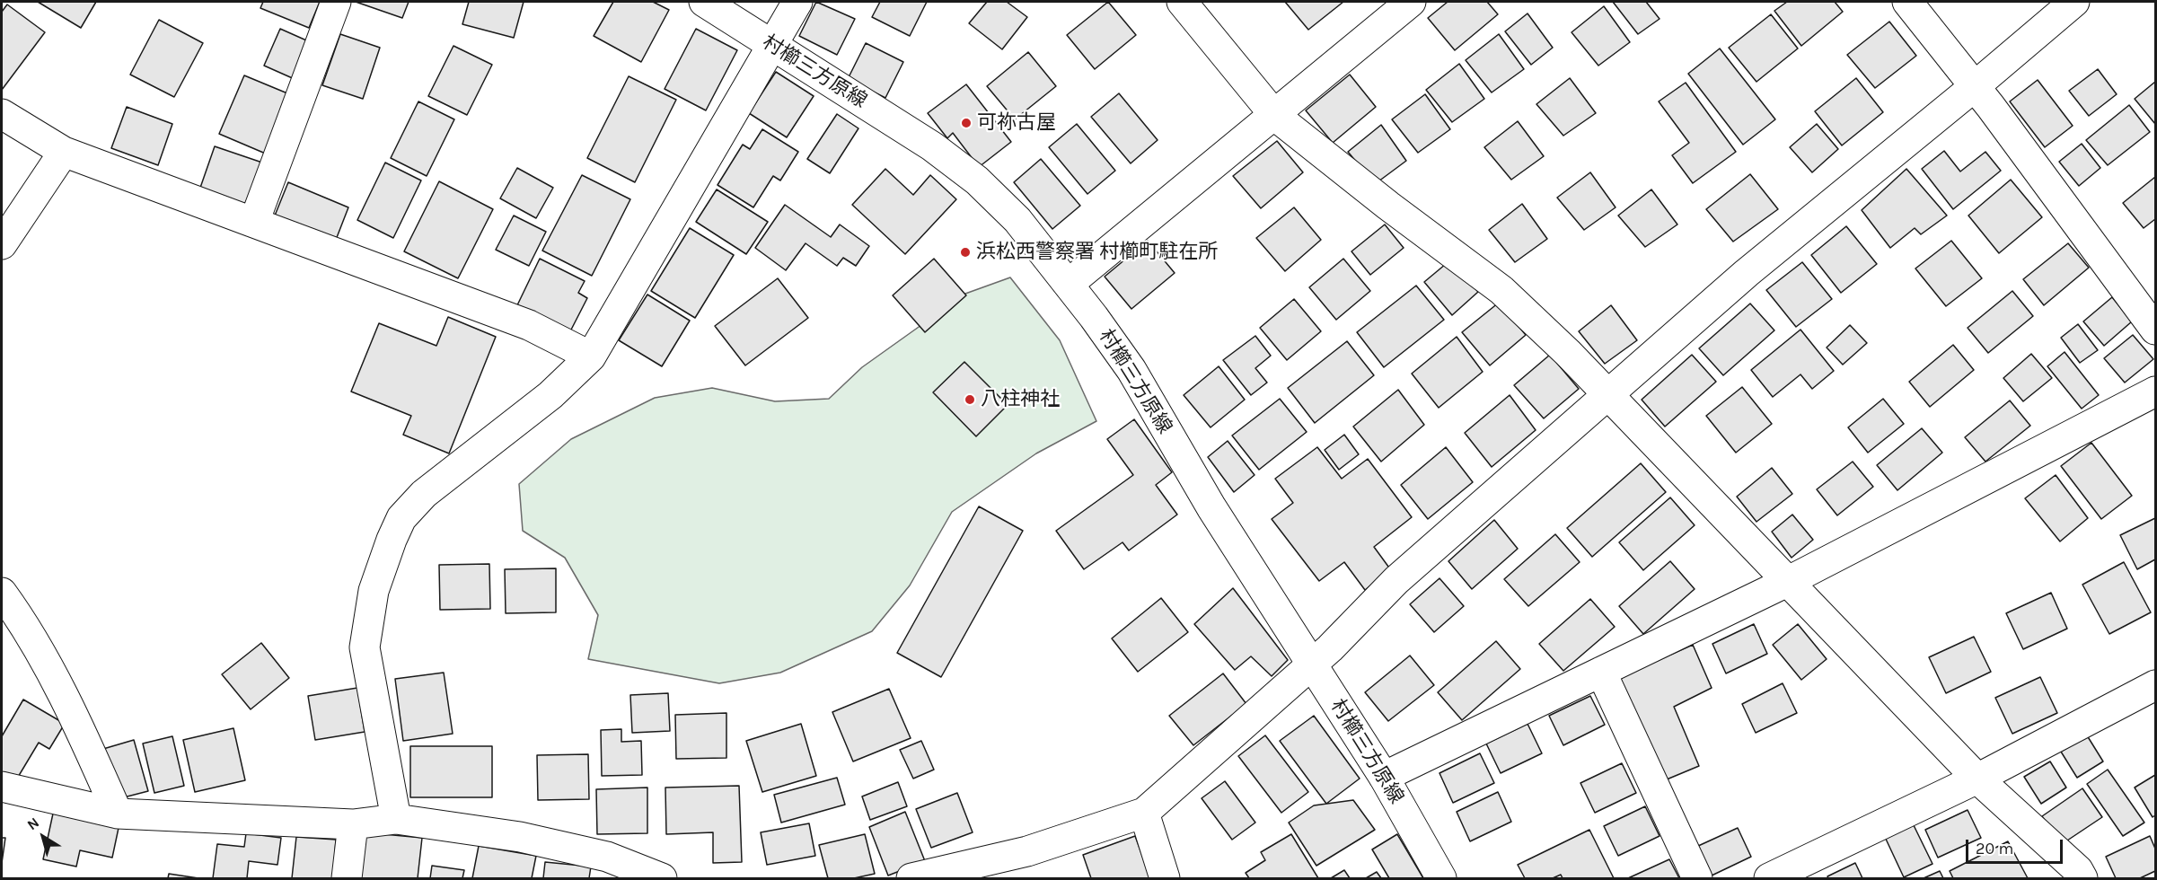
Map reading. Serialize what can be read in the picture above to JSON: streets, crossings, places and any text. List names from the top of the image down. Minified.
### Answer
{"streets":{"street":["村櫛三方原線"]},"places":["可祢古屋","浜松西警察署 村櫛町駐在所","八柱神社"],"scale_bar":"20 m","north":"top left"}
